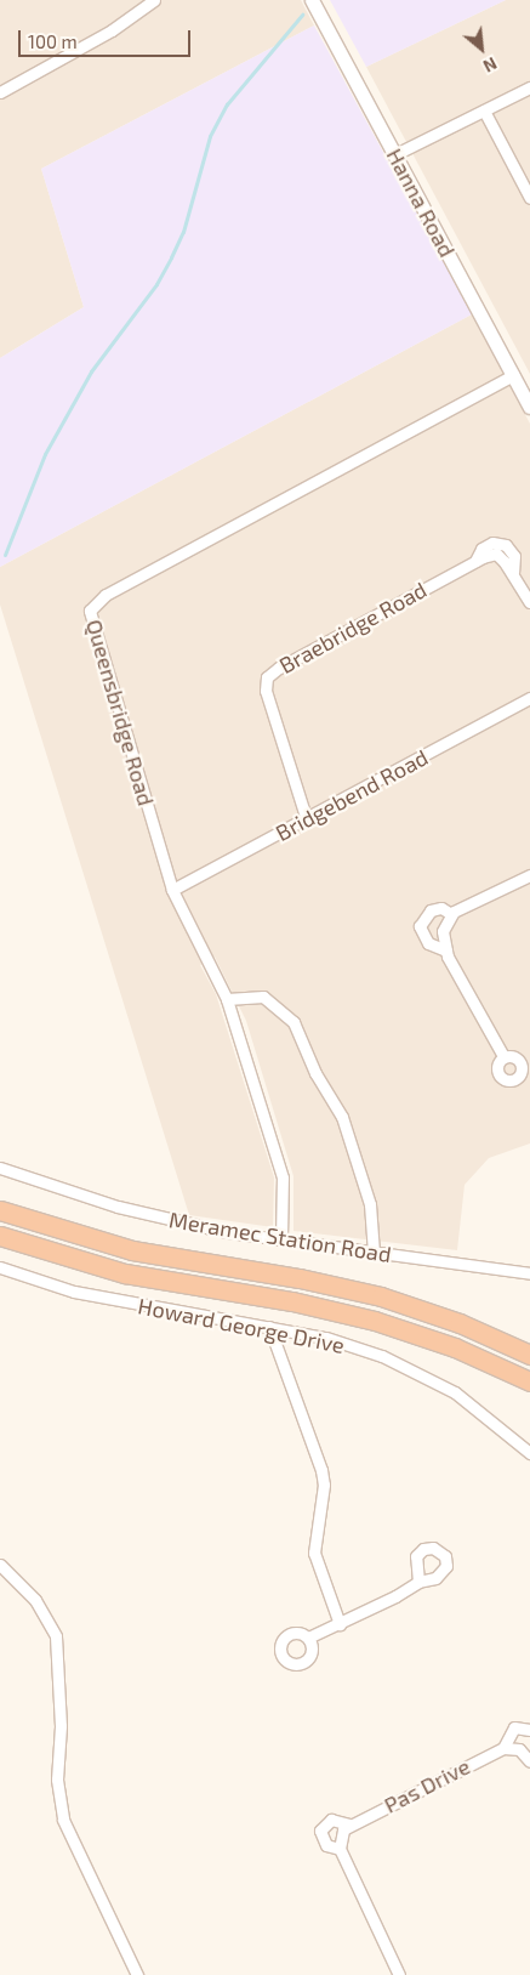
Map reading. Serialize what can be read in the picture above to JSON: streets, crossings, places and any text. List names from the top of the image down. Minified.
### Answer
{"streets":{"street":["Hanna Road","Braebridge Road","Queensbridge Road","Bridgebend Road","Meramec Station Road","Howard George Drive","Pas Drive"]},"crossings":[["Hanna Road","Queensbridge Road"],["Braebridge Road","Bridgebend Road"],["Queensbridge Road","Bridgebend Road"],["Queensbridge Road","Meramec Station Road"]],"scale_bar":"100 m","north":"bottom right"}
